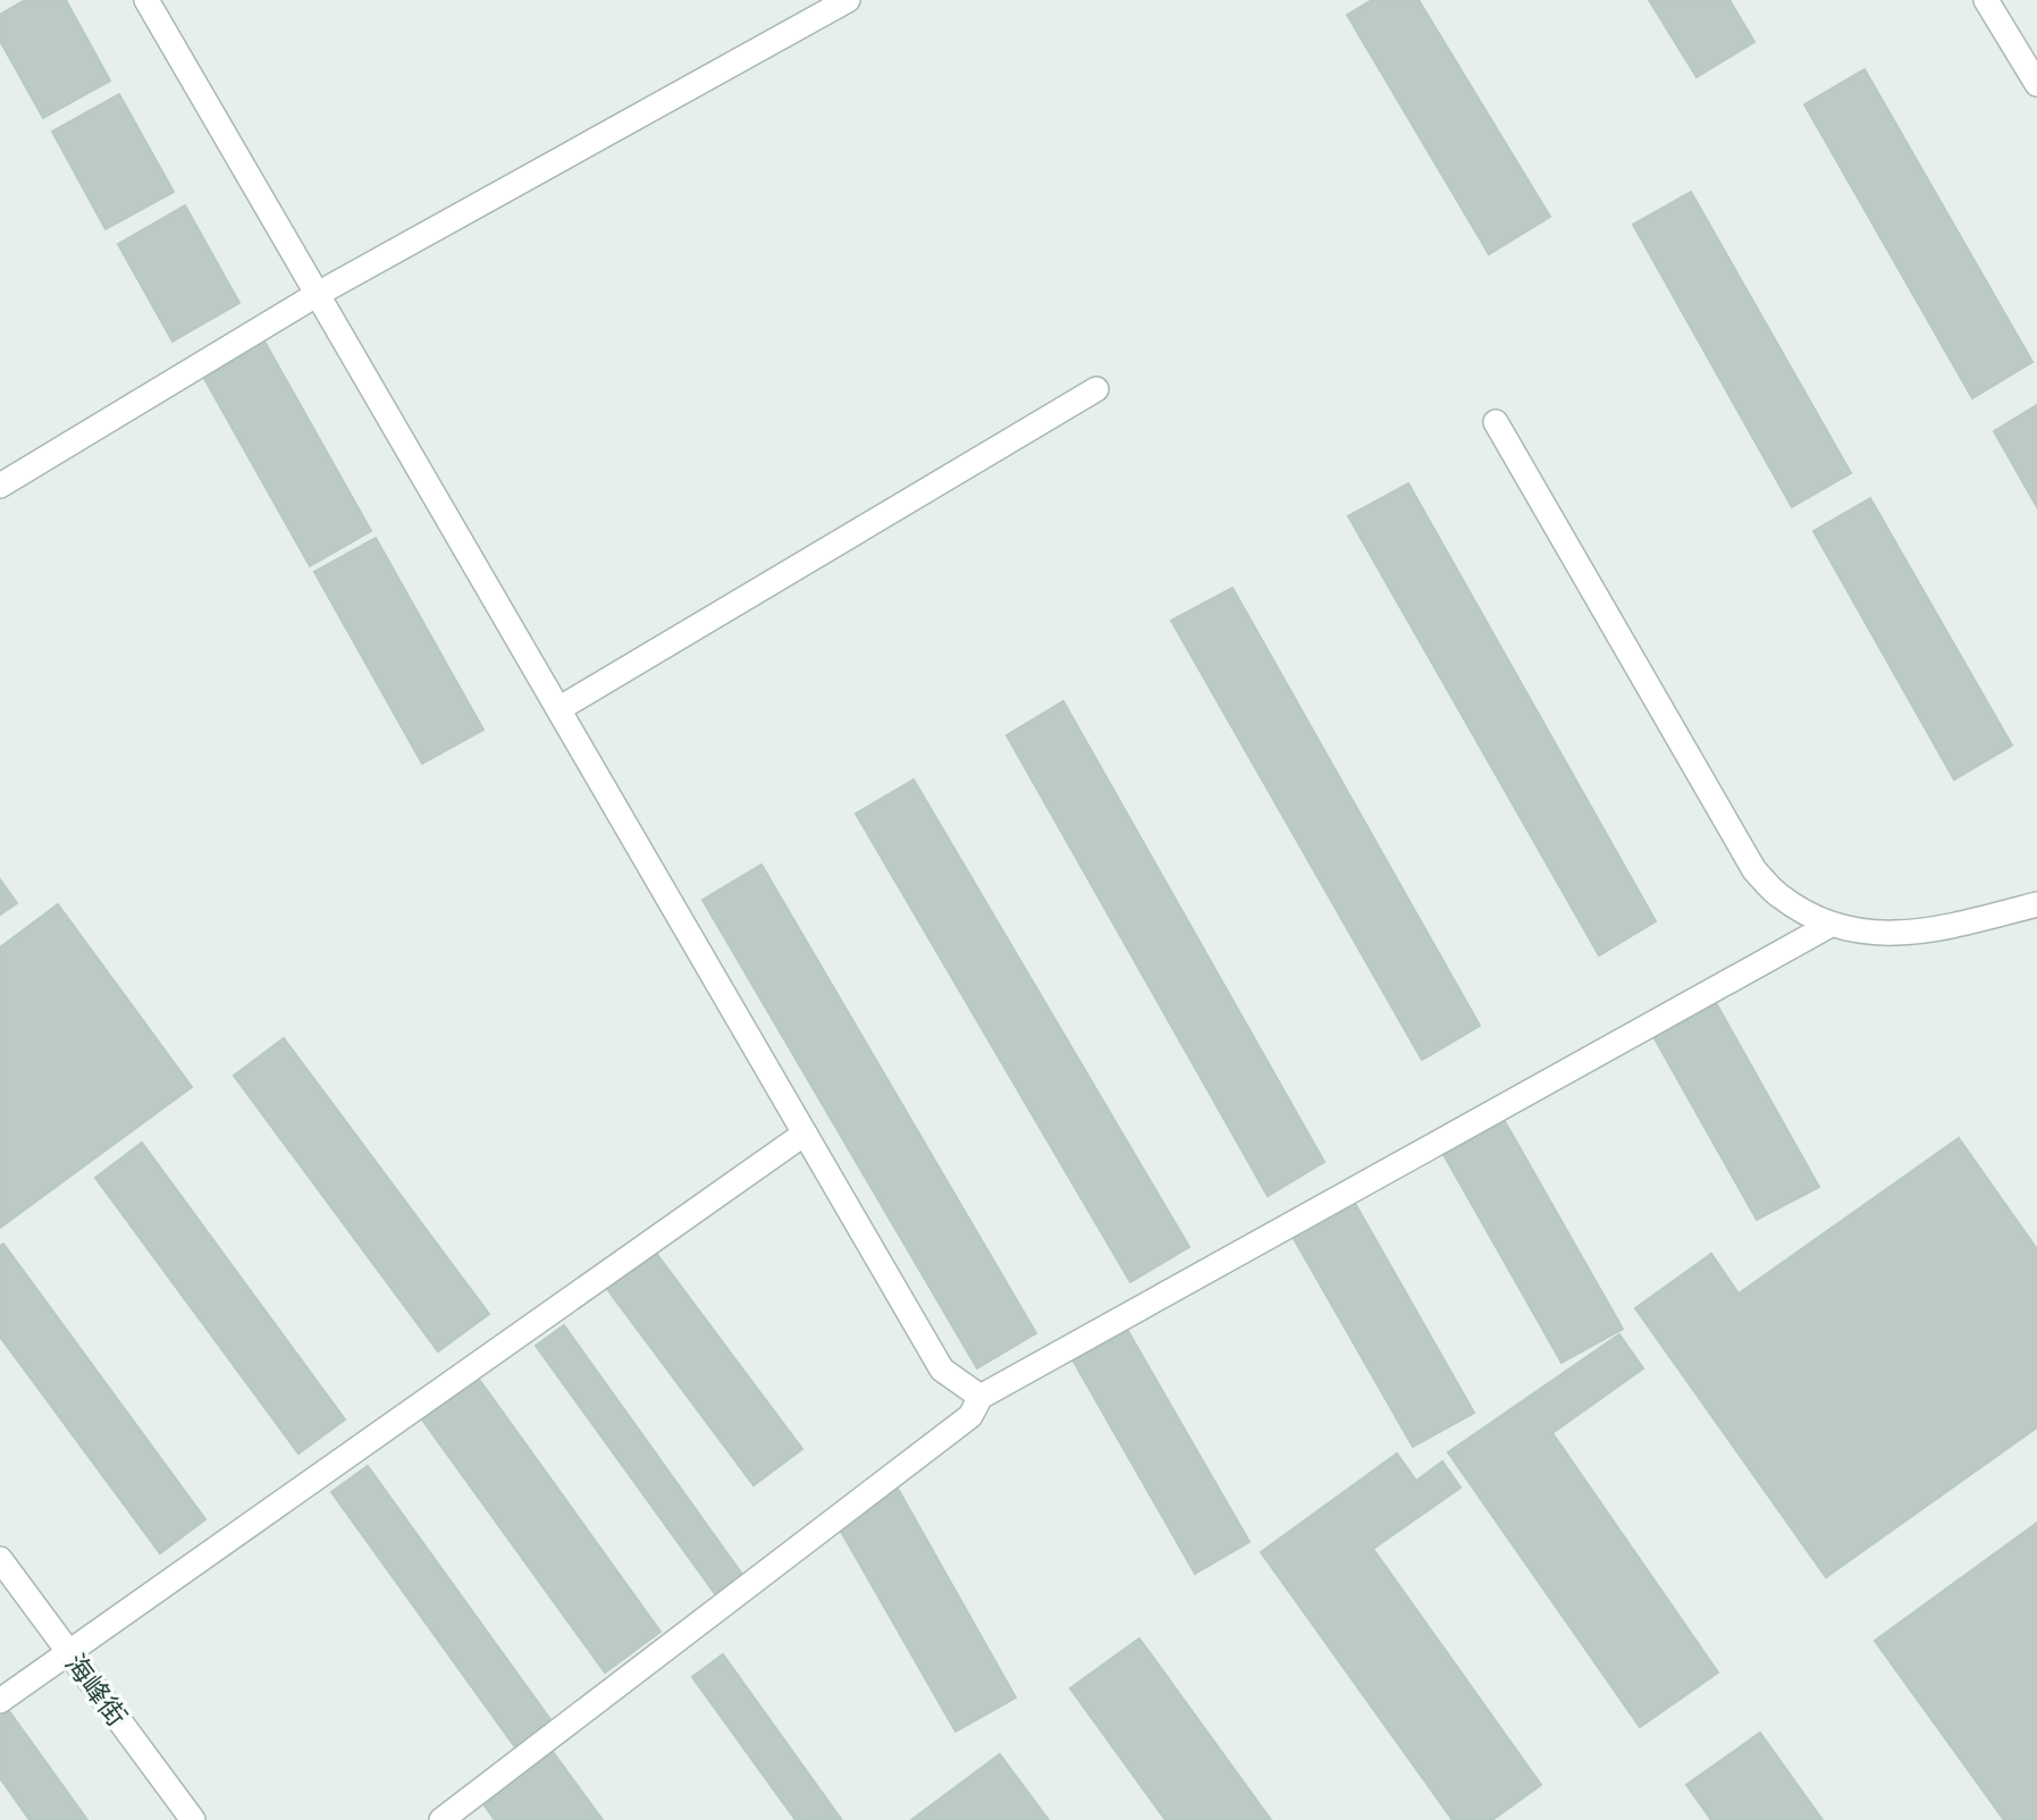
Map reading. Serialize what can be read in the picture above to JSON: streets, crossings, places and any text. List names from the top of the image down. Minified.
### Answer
{"streets":{"street":["海峰街"]}}
